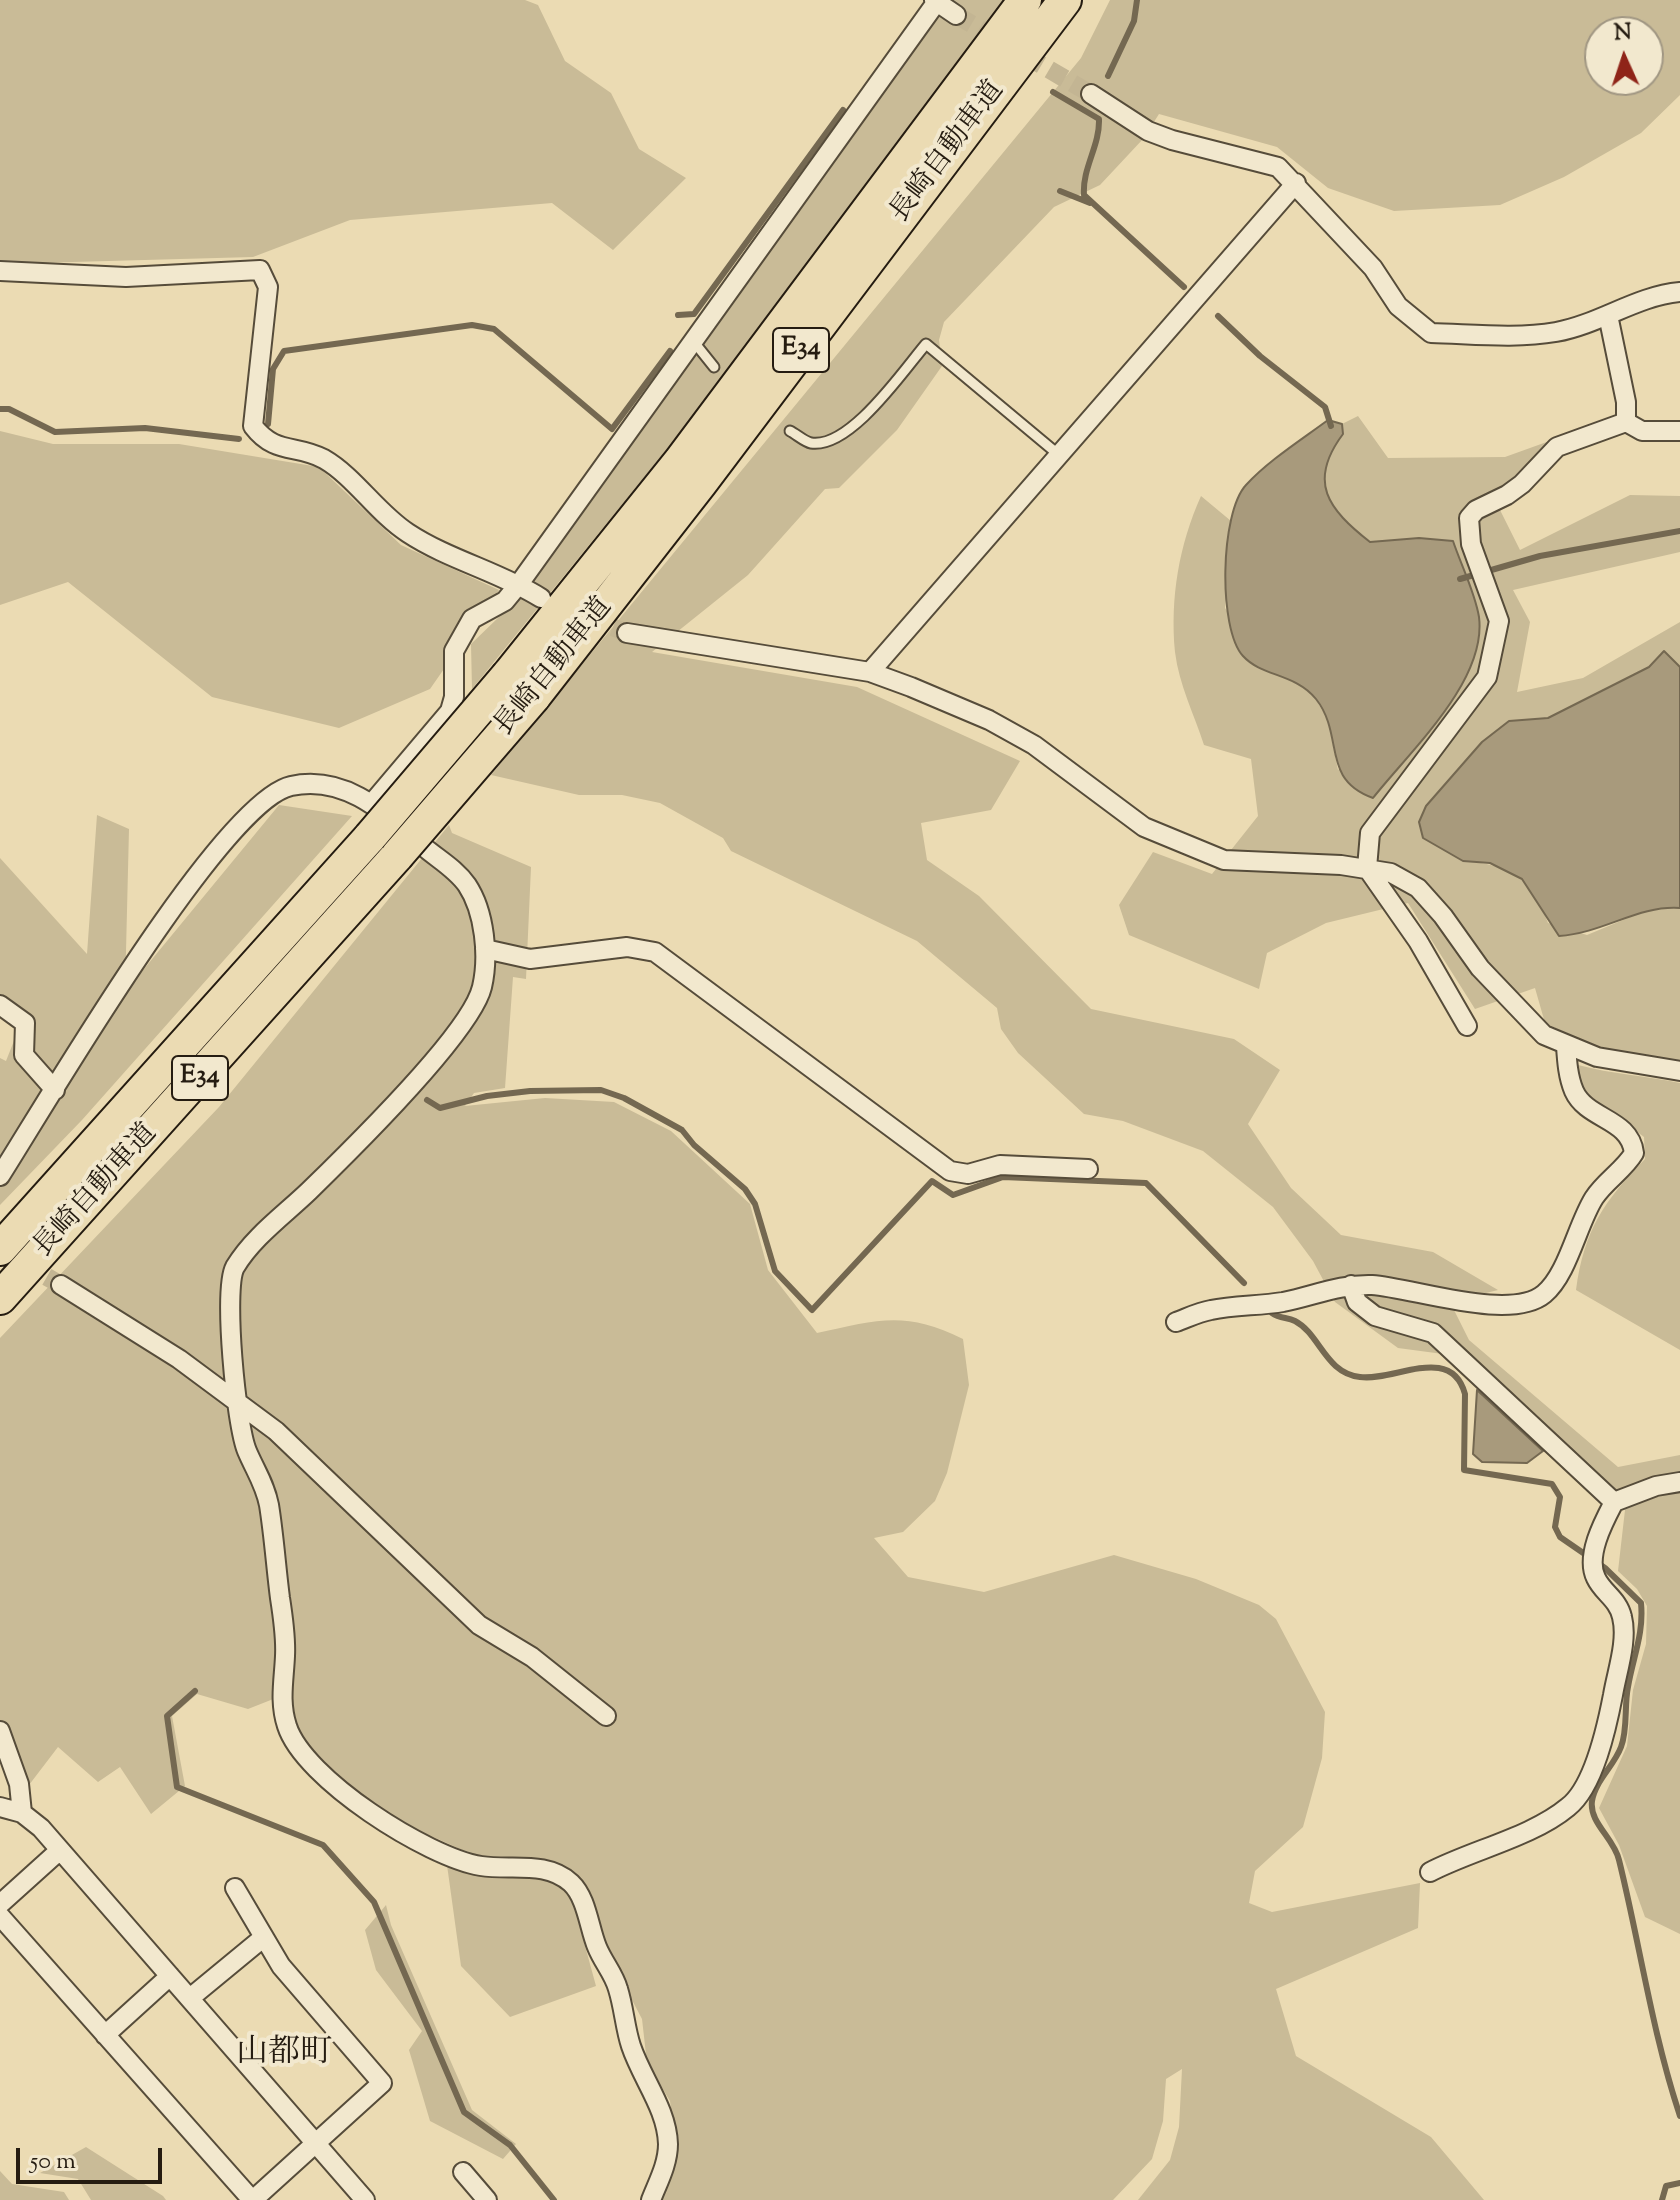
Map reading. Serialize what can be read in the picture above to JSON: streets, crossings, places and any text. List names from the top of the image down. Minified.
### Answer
{"streets":{"highway":["長崎自動車道","E34"]},"districts":["山都町"],"scale_bar":"50 m","north":"top"}
